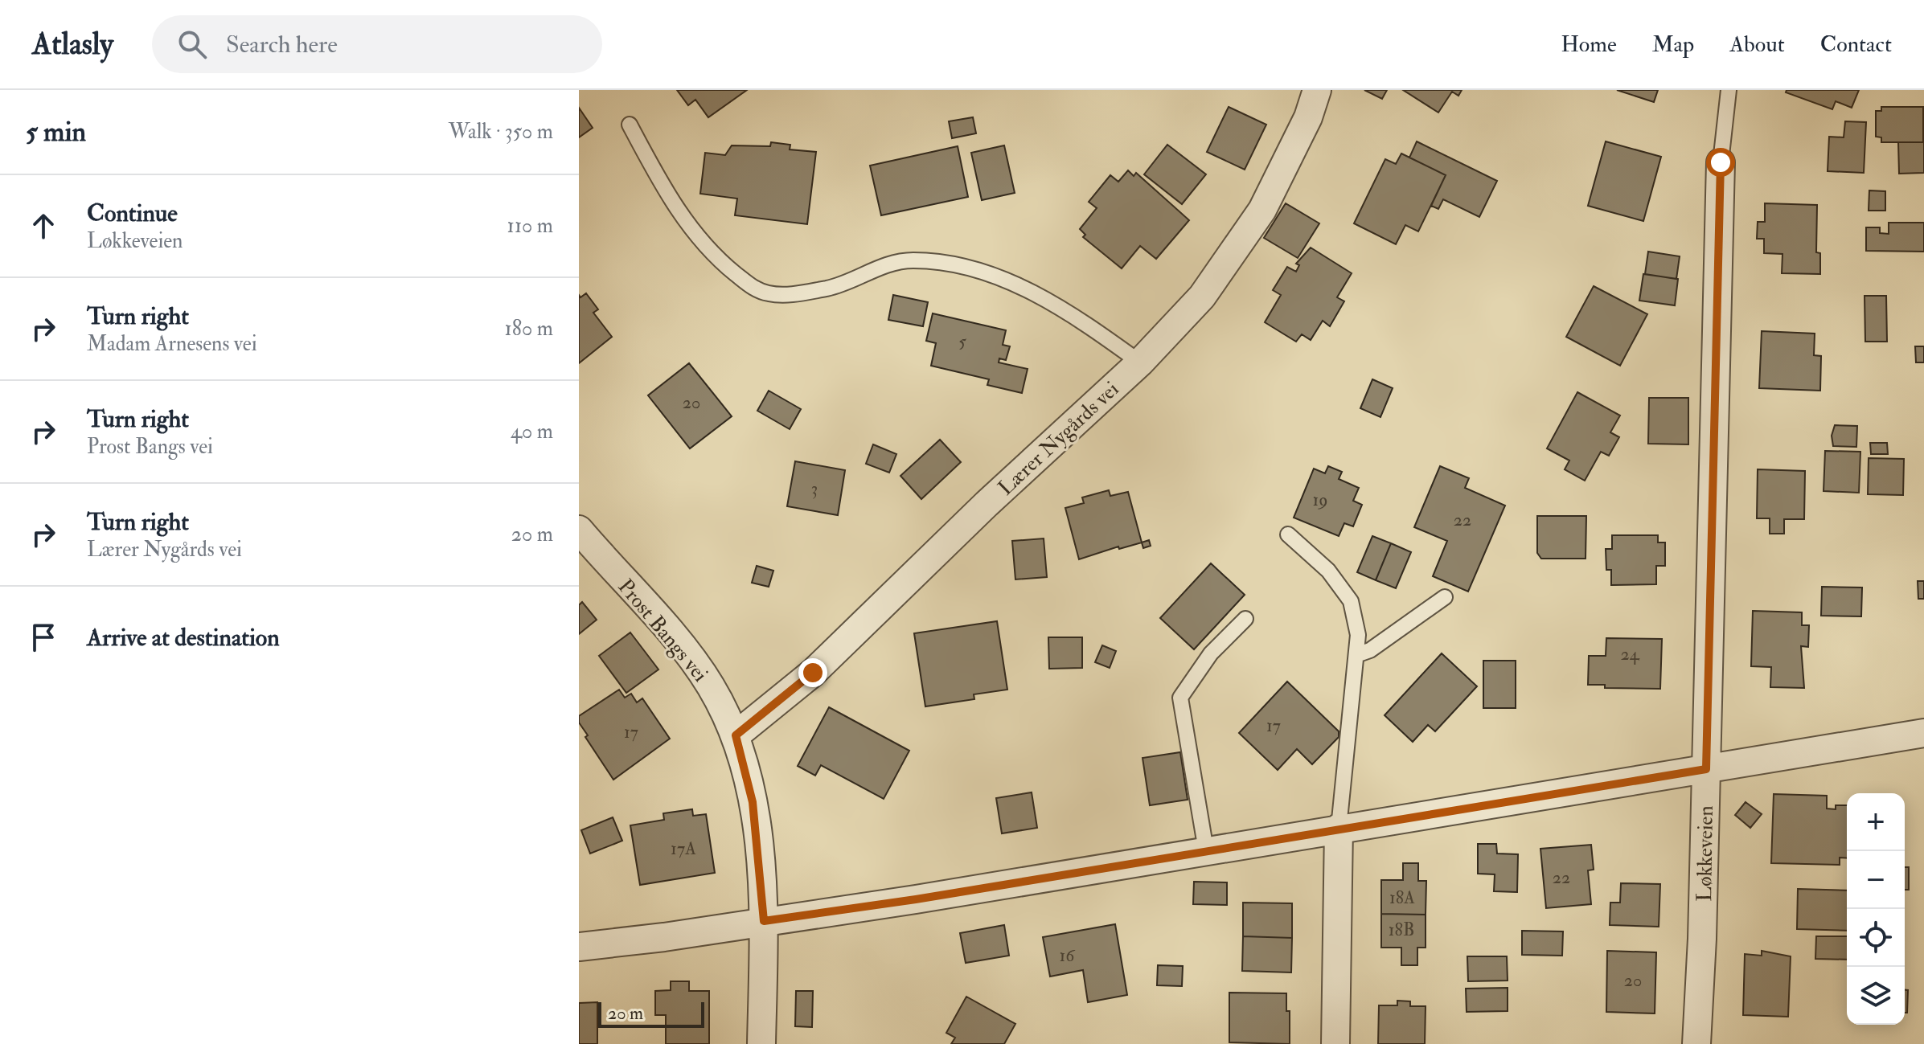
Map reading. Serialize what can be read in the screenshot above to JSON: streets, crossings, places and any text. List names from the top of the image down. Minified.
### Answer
{"streets":{"street":["Lærer Nygårds vei","Prost Bangs vei","Løkkeveien"]},"crossings":[["Lærer Nygårds vei","Prost Bangs vei"]],"house_numbers":["5","20","3","19","22","24","17","17","17A","22","18A","18B","16","20"],"scale_bar":"20 m","page":{"header":"Atlasly","search":"Search here","nav":["Home","Map","About","Contact"],"heading":["5 min","Walk · 350 m"],"list":[["Continue","Løkkeveien","110 m"],["Turn right","Madam Arnesens vei","180 m"],["Turn right","Prost Bangs vei","40 m"],["Turn right","Lærer Nygårds vei","20 m"],"Arrive at destination"],"map_buttons":["+","−"],"scale":"20 m"}}
